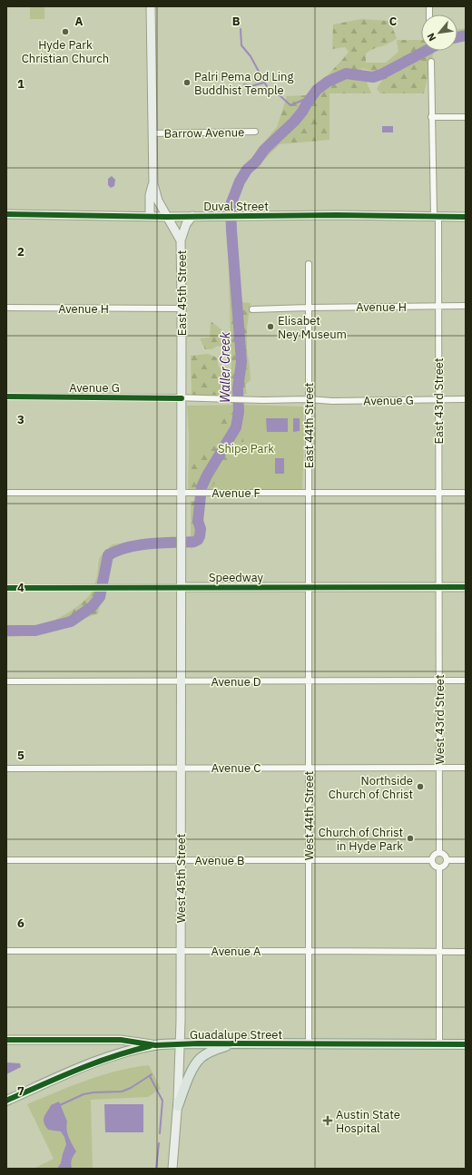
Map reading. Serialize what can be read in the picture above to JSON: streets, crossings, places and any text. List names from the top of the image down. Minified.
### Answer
{"streets":{"main road":["Duval Street","East 45th Street","Speedway","West 45th Street","Guadalupe Street"],"street":["Barrow Avenue","Avenue H","Avenue G","East 43rd Street","East 44th Street","Avenue F","Avenue D","West 43rd Street","Avenue C","West 44th Street","Avenue B","Avenue A"]},"crossings":[["Barrow Avenue","East 45th Street"],["Duval Street","East 45th Street"],["Duval Street","East 43rd Street"],["East 45th Street","Avenue H"],["East 45th Street","Avenue G"],["East 45th Street","Avenue F"],["East 45th Street","Speedway"],["East 45th Street","West 45th Street"],["Avenue H","East 43rd Street"],["Avenue H","East 44th Street"],["Avenue G","East 43rd Street"],["Avenue G","East 44th Street"],["East 43rd Street","Avenue F"],["East 43rd Street","Speedway"],["East 43rd Street","West 43rd Street"],["East 44th Street","Avenue F"],["East 44th Street","Speedway"],["East 44th Street","West 44th Street"],["Speedway","West 43rd Street"],["Speedway","West 44th Street"],["Speedway","West 45th Street"],["Avenue D","West 43rd Street"],["Avenue D","West 44th Street"],["Avenue D","West 45th Street"],["West 43rd Street","Avenue C"],["West 43rd Street","Avenue B"],["Avenue C","West 44th Street"],["Avenue C","West 45th Street"],["West 44th Street","Avenue B"],["West 44th Street","Avenue A"],["West 44th Street","Guadalupe Street"],["Avenue B","West 45th Street"],["West 45th Street","Avenue A"],["West 45th Street","Guadalupe Street"]],"water":["Waller Creek"],"parks":["Shipe Park"],"places":{"other":["Hyde Park Christian Church","Palri Pema Od Ling Buddhist Temple","Elisabet Ney Museum","Northside Church of Christ","Church of Christ in Hyde Park"],"health":["Austin State Hospital"]},"north":"bottom left","grid":{"columns":["A","B","C"],"rows":["1","2","3","4","5","6","7"]}}
